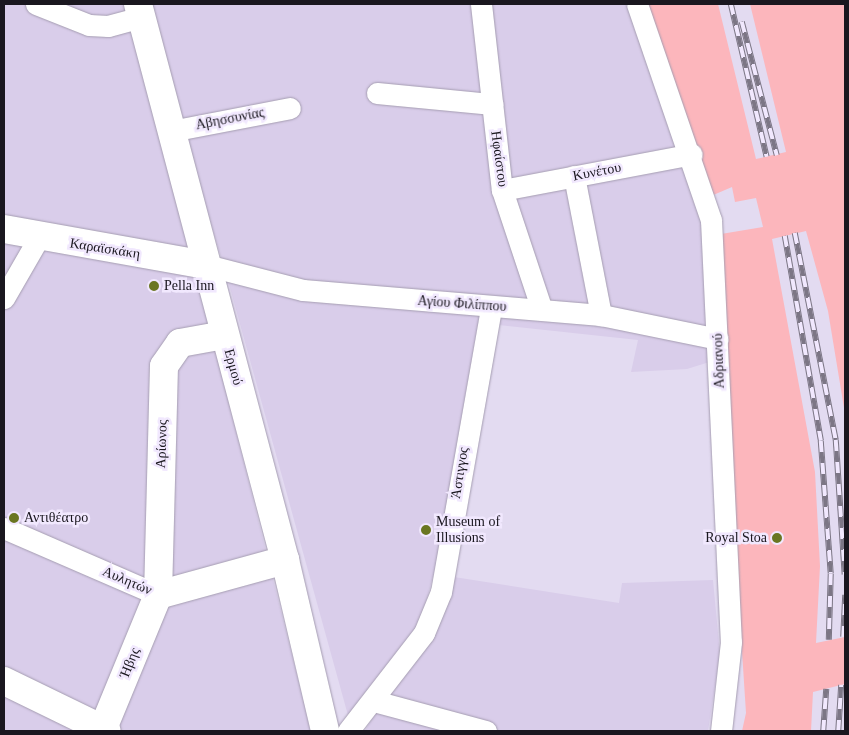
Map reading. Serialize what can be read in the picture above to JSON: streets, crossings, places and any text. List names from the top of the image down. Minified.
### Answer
{"streets":{"street":["Αβησσυνίας","Ηφαίστου","Κυνέτου","Καραϊσκάκη","Αγίου Φιλίππου","Αδριανού","Ερμού","Αρίωνος","Άστιγγος","Αυλητών","Ήβης"]},"crossings":[["Αβησσυνίας","Ερμού"],["Ηφαίστου","Κυνέτου"],["Ηφαίστου","Αγίου Φιλίππου"],["Κυνέτου","Αδριανού"],["Καραϊσκάκη","Αγίου Φιλίππου"],["Καραϊσκάκη","Ερμού"],["Αγίου Φιλίππου","Αδριανού"],["Αγίου Φιλίππου","Ερμού"],["Αγίου Φιλίππου","Άστιγγος"],["Ερμού","Αρίωνος"],["Ερμού","Αυλητών"],["Αρίωνος","Αυλητών"],["Αρίωνος","Ήβης"],["Αυλητών","Ήβης"]],"places":["Pella Inn","Αντιθέατρο","Museum of Illusions","Royal Stoa"]}
